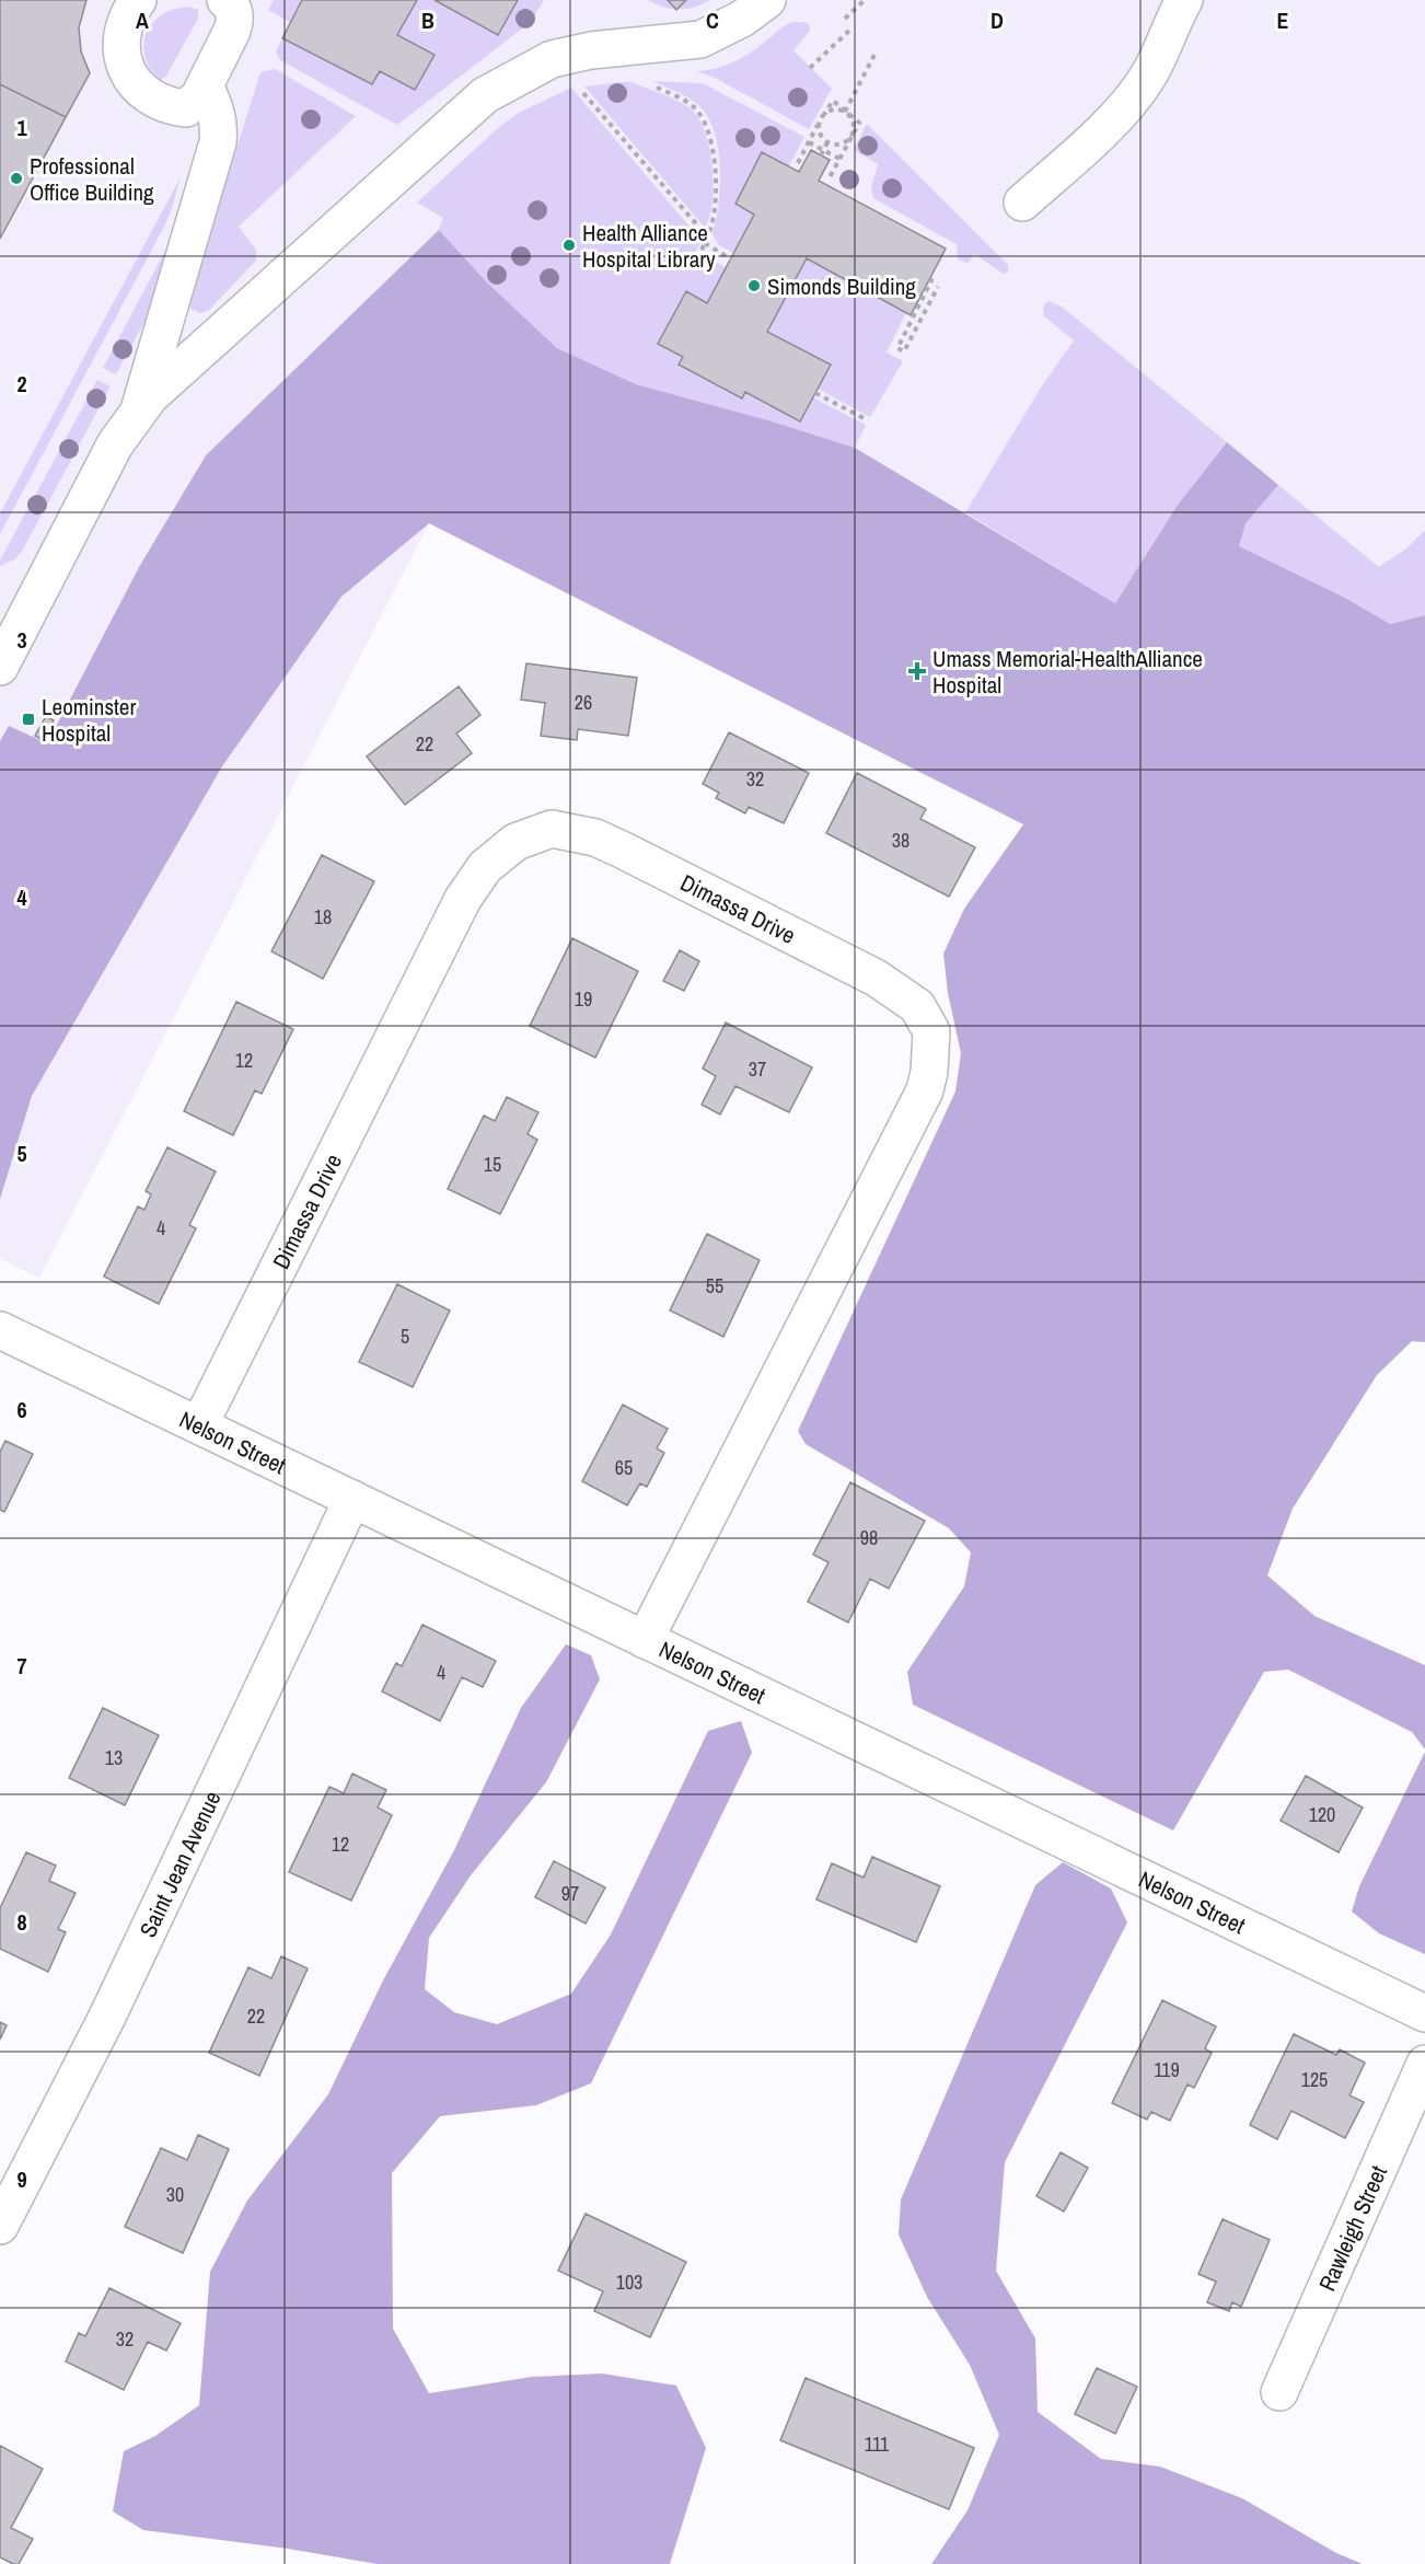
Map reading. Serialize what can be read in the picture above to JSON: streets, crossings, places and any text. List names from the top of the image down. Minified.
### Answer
{"streets":{"street":["Dimassa Drive","Nelson Street","Saint Jean Avenue","Rawleigh Street"]},"crossings":[["Dimassa Drive","Nelson Street"],["Nelson Street","Saint Jean Avenue"]],"places":{"other":["Professional Office Building","Health Alliance Hospital Library","Simonds Building"],"health":["Umass Memorial-HealthAlliance Hospital"],"transit":["Leominster Hospital"]},"house_numbers":["26","22","32","38","18","19","12","37","15","4","55","5","65","98","4","13","120","12","97","22","119","125","30","103","32","111"],"grid":{"columns":["A","B","C","D","E"],"rows":["1","2","3","4","5","6","7","8","9"]}}
